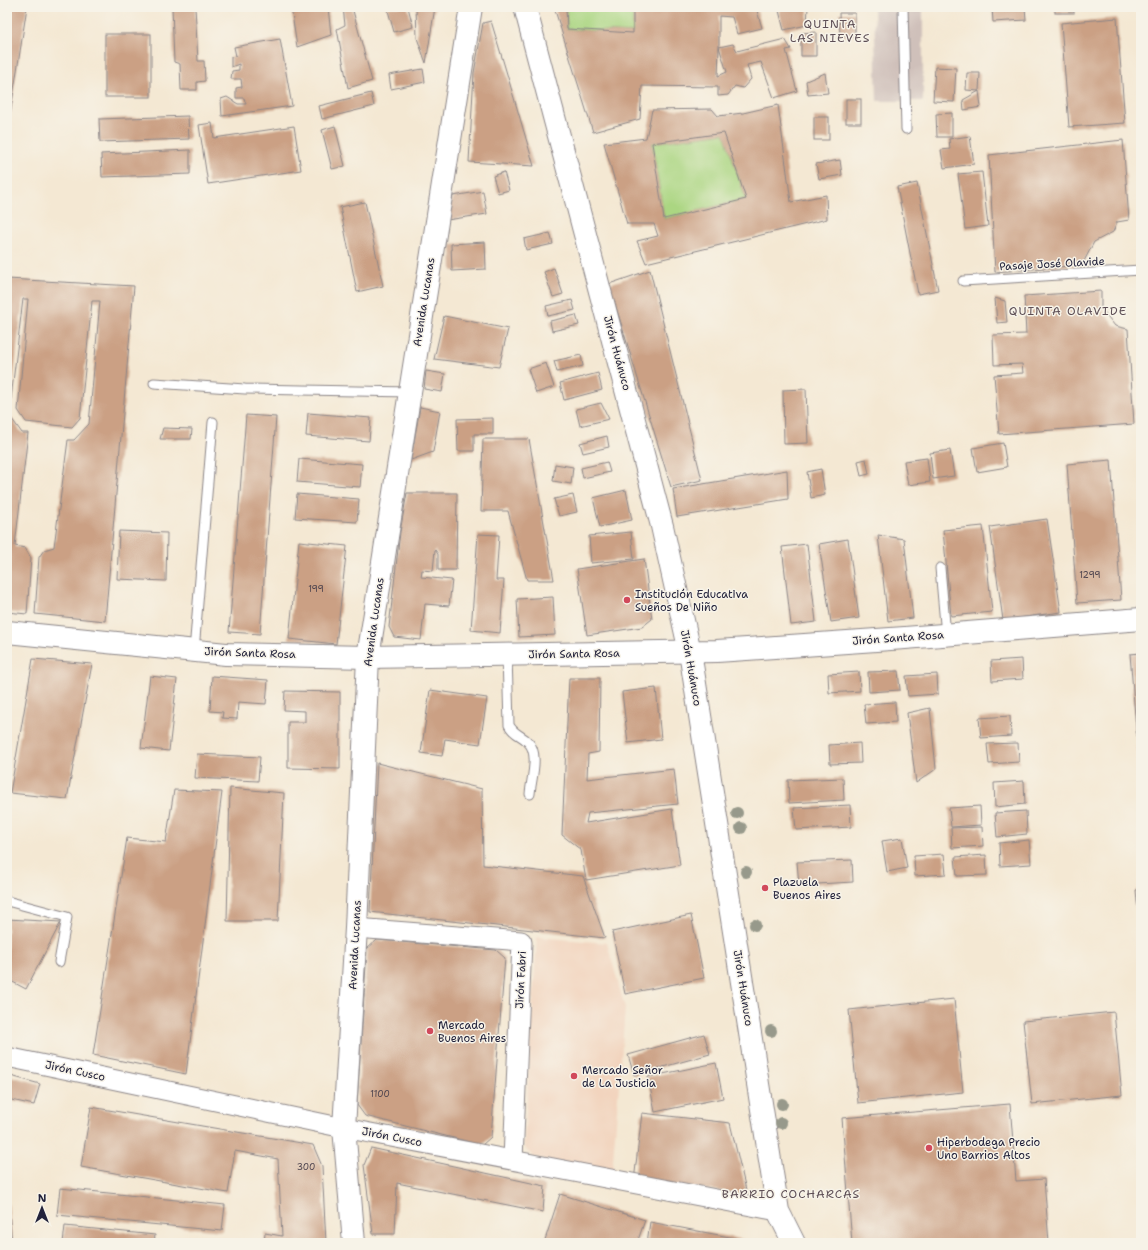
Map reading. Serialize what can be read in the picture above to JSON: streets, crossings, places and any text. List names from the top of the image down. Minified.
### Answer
{"streets":{"street":["Avenida Lucanas","Jirón Huánuco","Jirón Santa Rosa","Jirón Fabri","Jirón Cusco"],"lane":["Pasaje José Olavide"]},"crossings":[["Avenida Lucanas","Jirón Santa Rosa"],["Avenida Lucanas","Jirón Fabri"],["Avenida Lucanas","Jirón Cusco"],["Jirón Huánuco","Jirón Santa Rosa"],["Jirón Huánuco","Jirón Cusco"],["Jirón Fabri","Jirón Cusco"]],"districts":["QUINTA LAS NIEVES","QUINTA OLAVIDE","BARRIO COCHARCAS"],"places":["Institución Educativa Sueños De Niño","Plazuela Buenos Aires","Mercado Buenos Aires","Mercado Señor de La Justicia","Hiperbodega Precio Uno Barrios Altos"],"house_numbers":["1299","199","1100","300"],"north":"top"}
